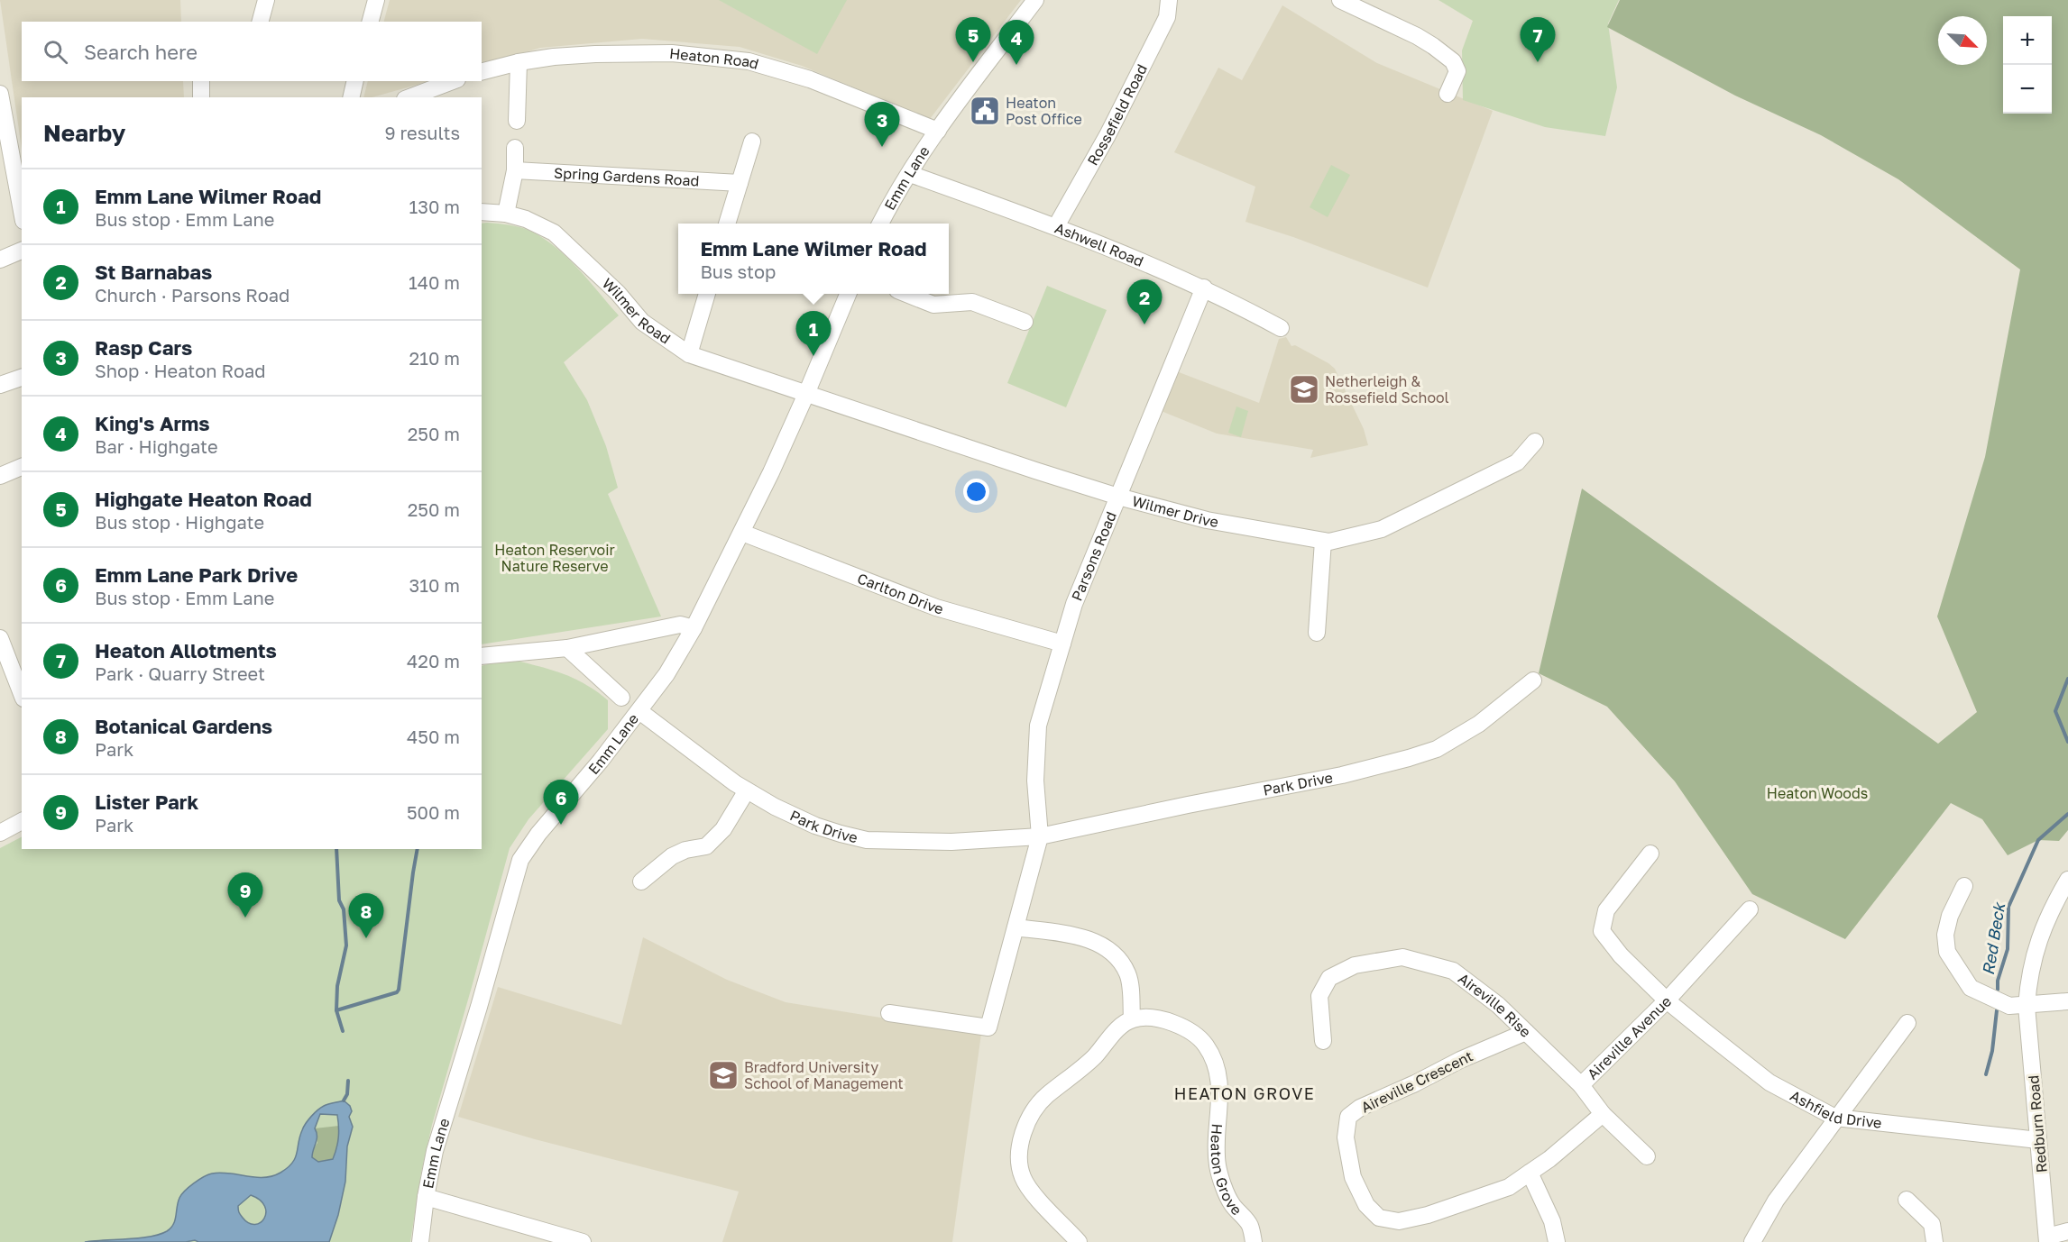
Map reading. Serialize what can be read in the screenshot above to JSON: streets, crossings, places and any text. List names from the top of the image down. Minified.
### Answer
{"streets":{"street":["Heaton Road","Rossefield Road","Spring Gardens Road","Emm Lane","Ashwell Road","Wilmer Road","Wilmer Drive","Parsons Road","Carlton Drive","Park Drive","Aireville Rise","Aireville Avenue","Aireville Crescent","Ashfield Drive","Redburn Road","Heaton Grove"]},"crossings":[["Heaton Road","Emm Lane"],["Rossefield Road","Ashwell Road"],["Emm Lane","Ashwell Road"],["Emm Lane","Wilmer Road"],["Emm Lane","Wilmer Drive"],["Emm Lane","Carlton Drive"],["Emm Lane","Park Drive"],["Ashwell Road","Parsons Road"],["Wilmer Road","Wilmer Drive"],["Wilmer Drive","Parsons Road"],["Parsons Road","Carlton Drive"],["Parsons Road","Park Drive"],["Aireville Rise","Aireville Avenue"],["Aireville Rise","Aireville Crescent"],["Aireville Avenue","Ashfield Drive"],["Ashfield Drive","Redburn Road"]],"districts":["HEATON GROVE"],"water":["Red Beck"],"parks":["Heaton Reservoir Nature Reserve","Heaton Woods"],"places":{"public building":["Heaton Post Office"],"school or university":["Netherleigh & Rossefield School","Bradford University School of Management"]},"north":"bottom right","page":{"map_buttons":["+","−"],"pins":["5","7","4","3","2","1","6","9","8"],"search":"Search here","heading":["Nearby","9 results"],"list":[{"mark":"1","name":"Emm Lane Wilmer Road","note":"Bus stop · Emm Lane","value":"130 m"},{"mark":"2","name":"St Barnabas","note":"Church · Parsons Road","value":"140 m"},{"mark":"3","name":"Rasp Cars","note":"Shop · Heaton Road","value":"210 m"},{"mark":"4","name":"King's Arms","note":"Bar · Highgate","value":"250 m"},{"mark":"5","name":"Highgate Heaton Road","note":"Bus stop · Highgate","value":"250 m"},{"mark":"6","name":"Emm Lane Park Drive","note":"Bus stop · Emm Lane","value":"310 m"},{"mark":"7","name":"Heaton Allotments","note":"Park · Quarry Street","value":"420 m"},{"mark":"8","name":"Botanical Gardens","note":"Park","value":"450 m"},{"mark":"9","name":"Lister Park","note":"Park","value":"500 m"}],"popup":["Emm Lane Wilmer Road","Bus stop"]}}
